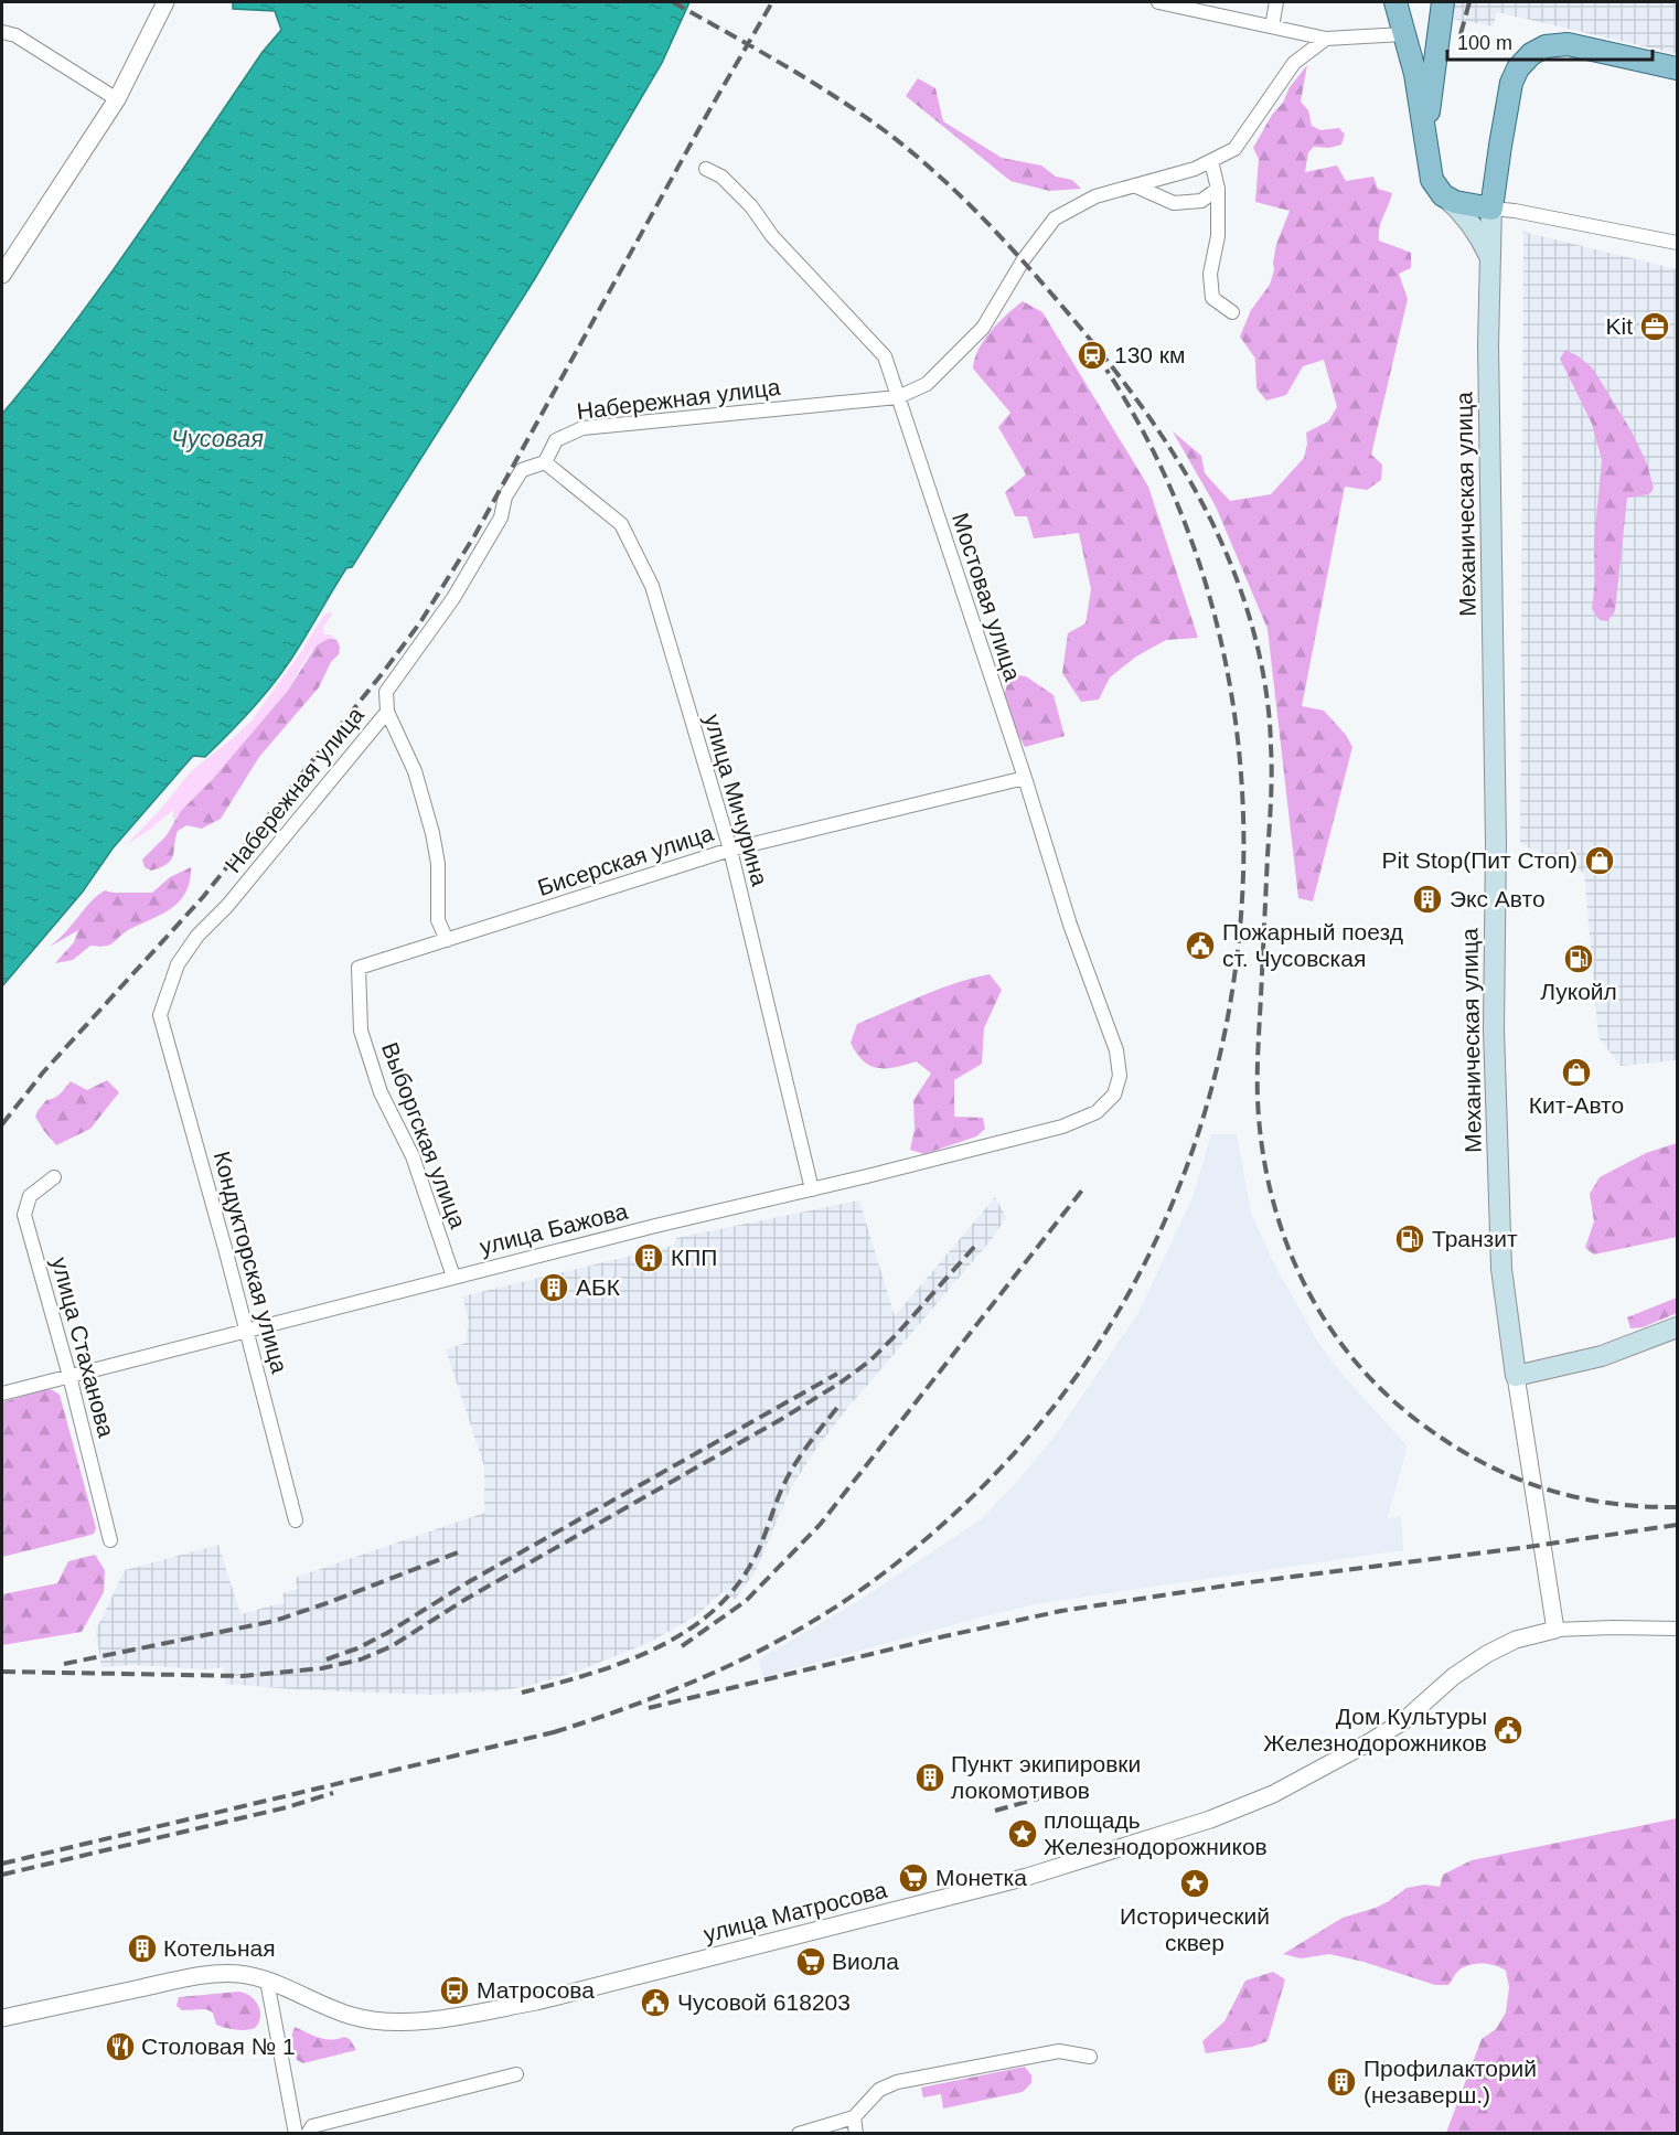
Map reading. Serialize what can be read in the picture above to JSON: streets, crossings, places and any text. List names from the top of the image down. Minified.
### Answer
{"streets":{"main road":["Механическая улица"],"street":["Набережная улица","Мостовая улица","улица Мичурина","Бисерская улица","Выборгская улица","улица Бажова","Кондукторская улица","улица Стаханова","улица Матросова"]},"crossings":[["Набережная улица","Мостовая улица"],["Набережная улица","улица Мичурина"],["Набережная улица","Кондукторская улица"],["Механическая улица","улица Матросова"],["Мостовая улица","Бисерская улица"],["Мостовая улица","улица Бажова"],["улица Мичурина","Бисерская улица"],["улица Мичурина","улица Бажова"],["Бисерская улица","Выборгская улица"],["Выборгская улица","улица Бажова"],["улица Бажова","Кондукторская улица"],["улица Бажова","улица Стаханова"]],"water":["Чусовая"],"places":{"office":["Kit"],"station":["130 км"],"shop":["Pit Stop(Пит Стоп)","Кит-Авто"],"building":["Экс Авто","КПП","АБК","Пункт экипировки локомотивов","Котельная","Профилакторий (незаверш.)"],"public building":["Пожарный поезд ст. Чусовская","Дом Культуры Железнодорожников","Чусовой 618203"],"fuel station":["Лукойл","Транзит"],"place":["площадь Железнодорожников","Исторический сквер"],"supermarket":["Монетка","Виола"],"bus stop":["Матросова"],"restaurant":["Столовая № 1"]},"scale_bar":"100 m"}
